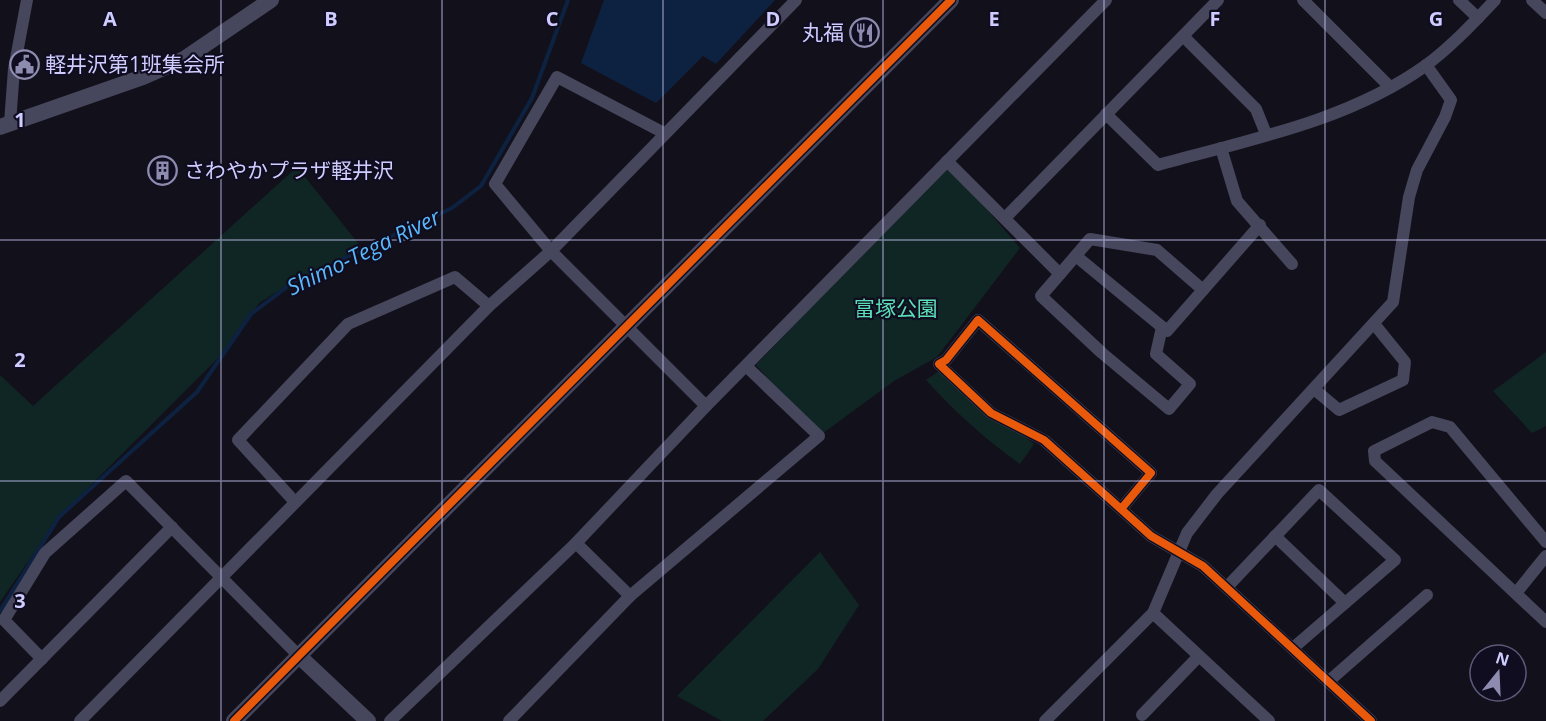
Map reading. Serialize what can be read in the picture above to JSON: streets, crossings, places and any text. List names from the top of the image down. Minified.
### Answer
{"water":["Shimo-Tega River"],"parks":["富塚公園"],"places":{"restaurant":["丸福"],"public building":["軽井沢第1班集会所"],"building":["さわやかプラザ軽井沢"]},"north":"top","grid":{"columns":["A","B","C","D","E","F","G"],"rows":["1","2","3"]}}
